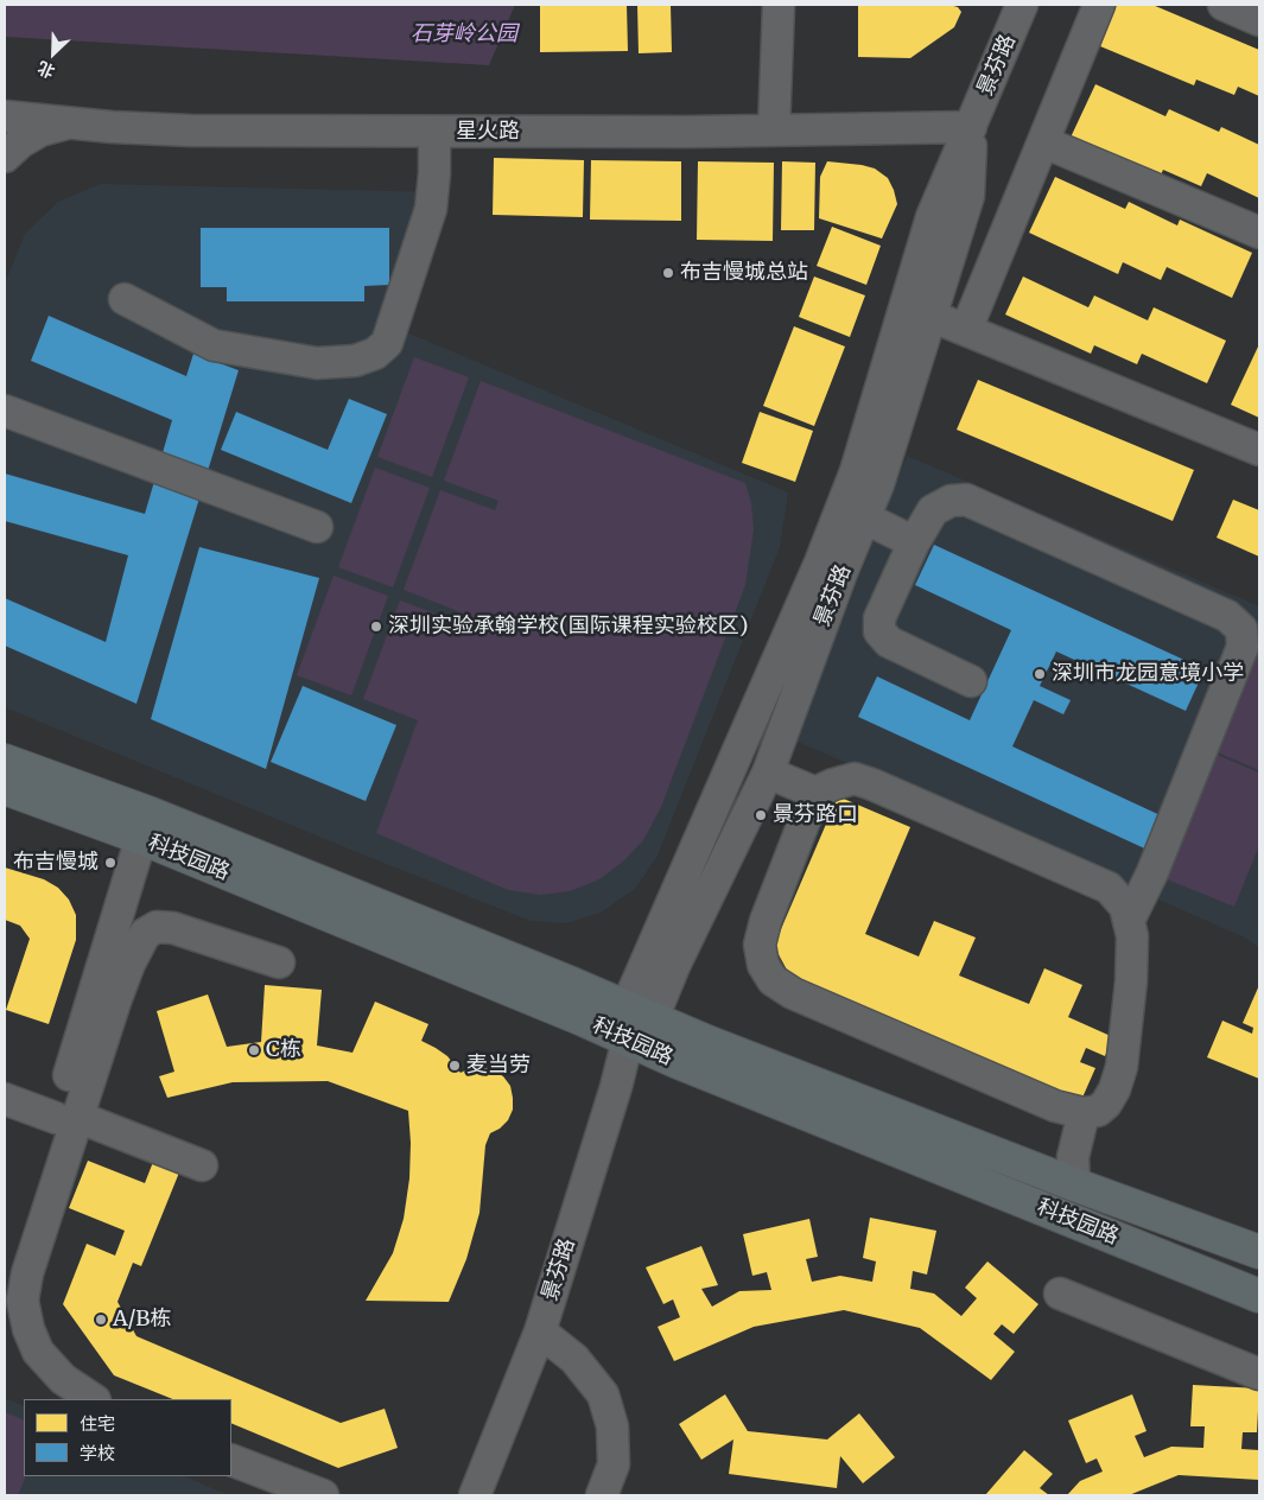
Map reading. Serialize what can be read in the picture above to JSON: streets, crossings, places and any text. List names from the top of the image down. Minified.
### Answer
{"streets":{"main road":["科技园路"],"street":["景芬路","星火路"]},"crossings":[["景芬路","星火路"],["景芬路","科技园路"]],"parks":["石芽岭公园"],"places":["布吉慢城总站","深圳实验承翰学校(国际课程实验校区)","深圳市龙园意境小学","景芬路口","布吉慢城","C栋","麦当劳","A/B栋"],"legend":["住宅","学校"],"north":"bottom left"}
